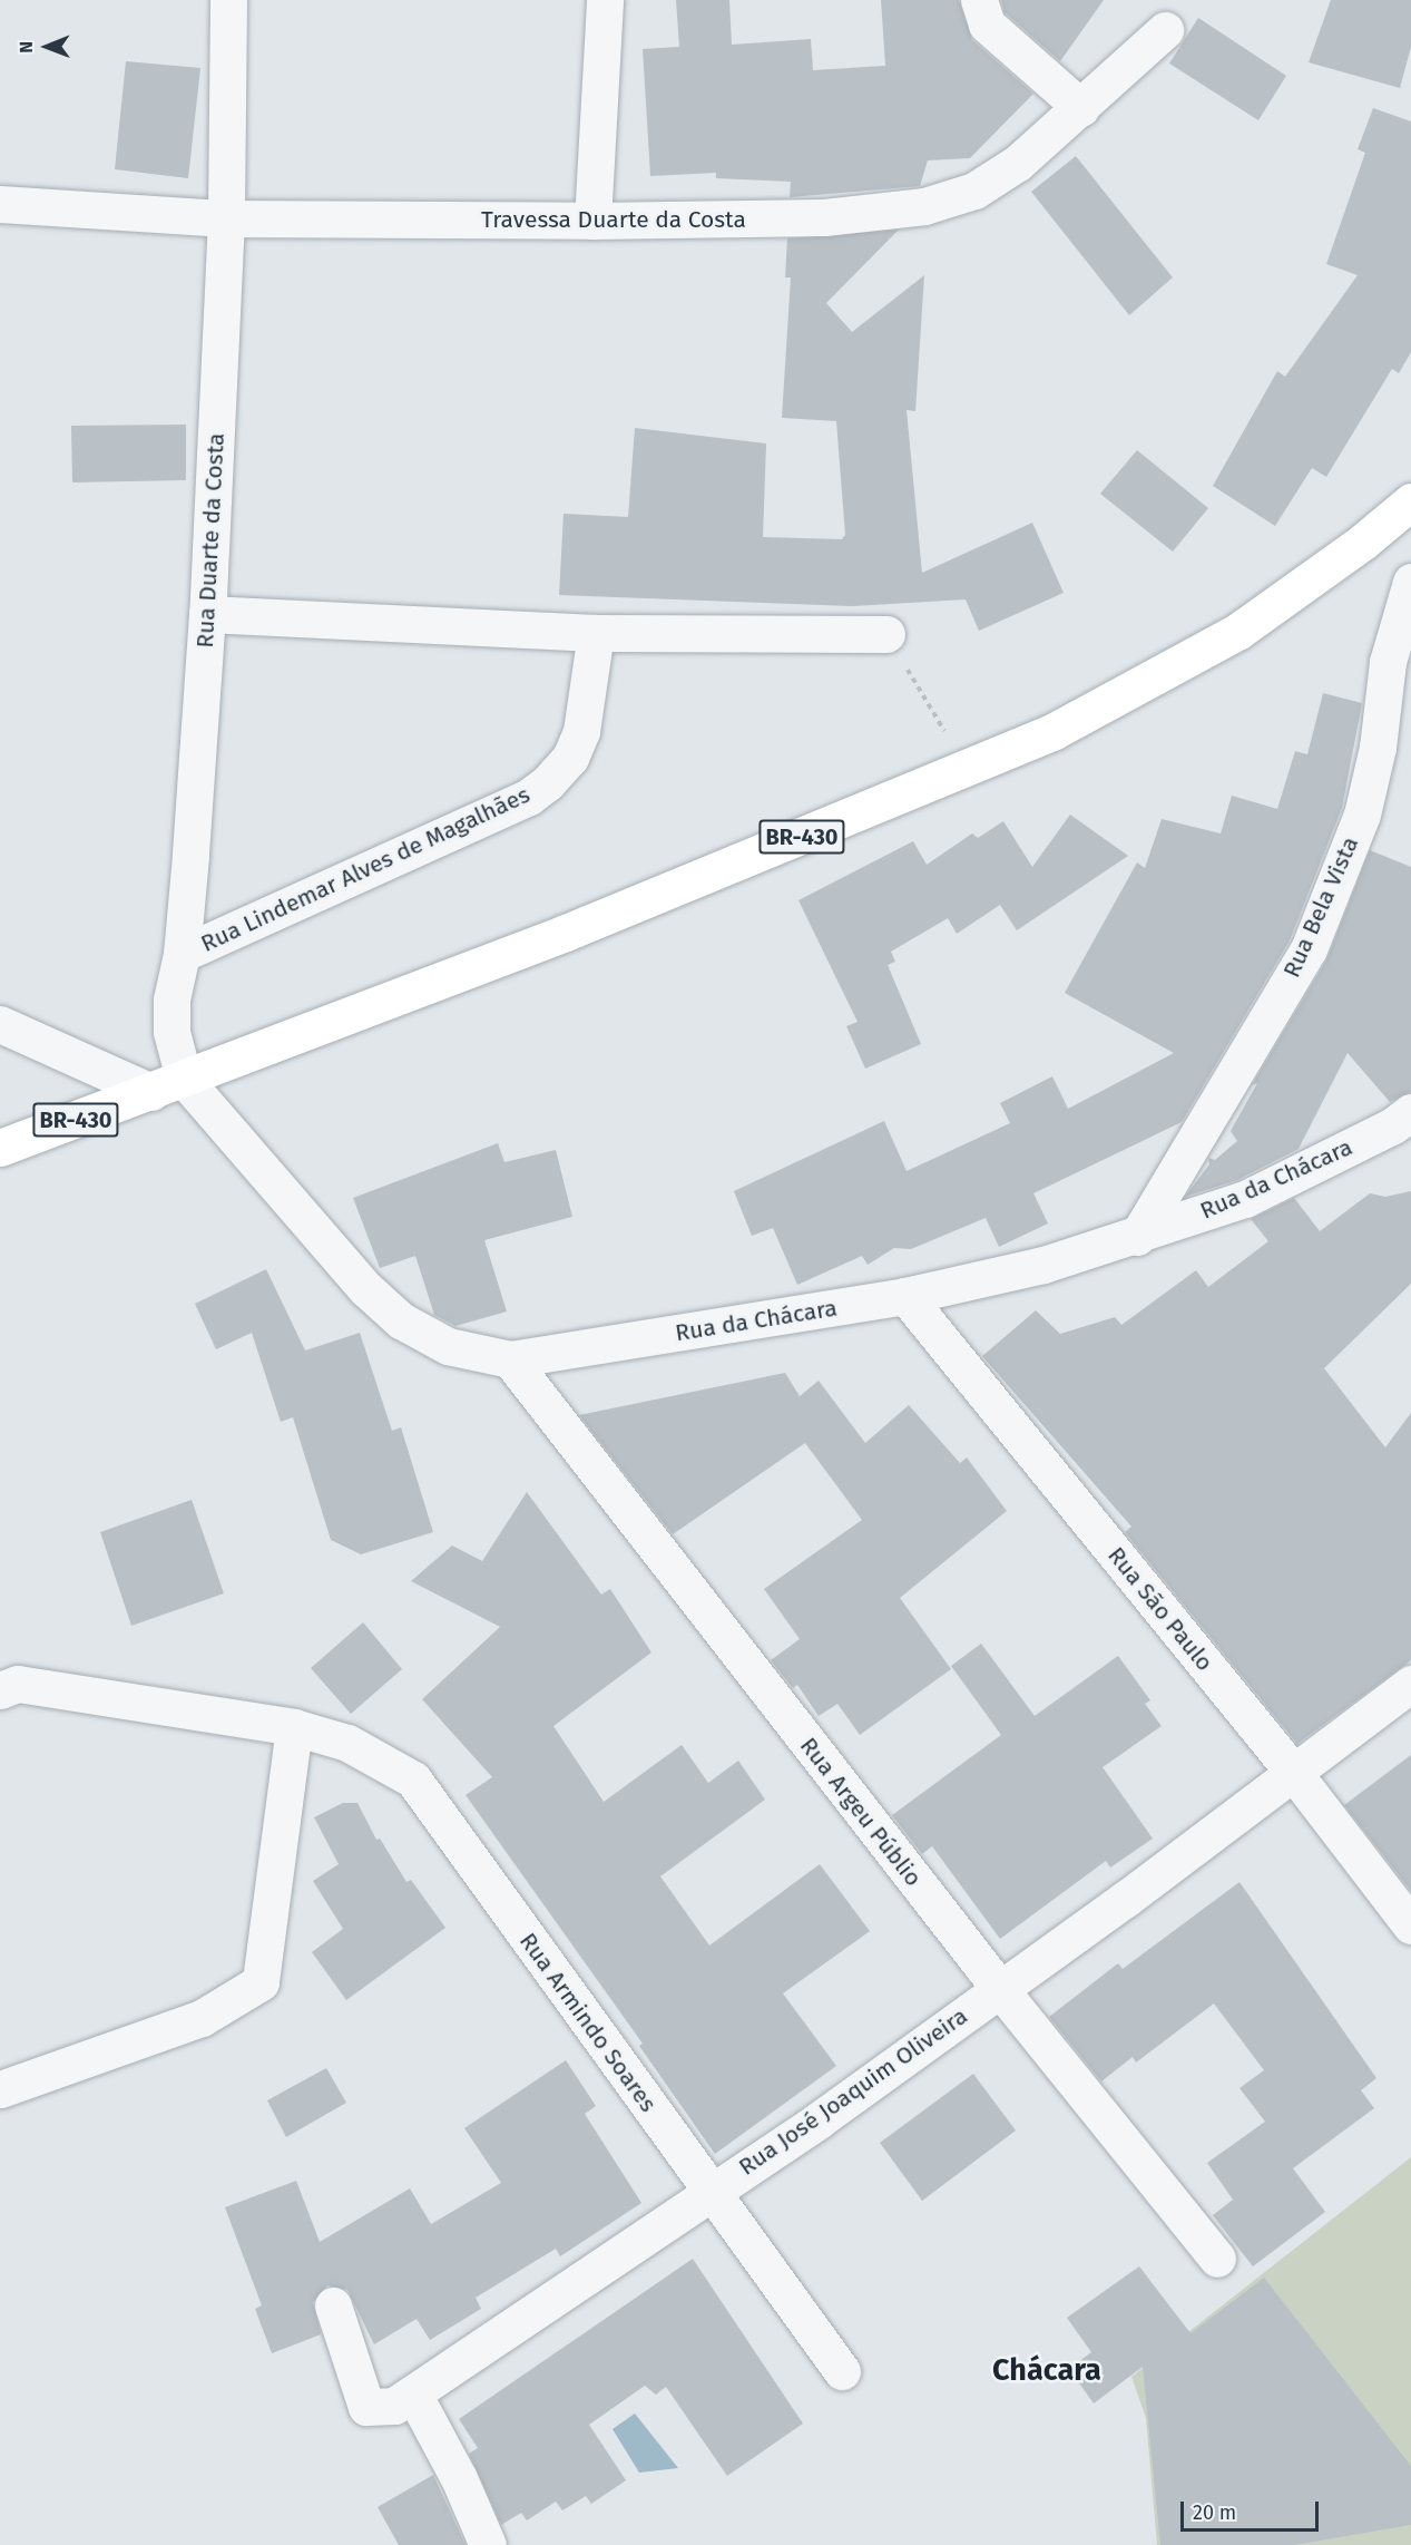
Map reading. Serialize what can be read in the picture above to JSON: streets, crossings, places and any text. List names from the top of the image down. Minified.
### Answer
{"streets":{"main road":["BR-430"],"street":["Travessa Duarte da Costa","Rua Duarte da Costa","Rua Lindemar Alves de Magalhães","Rua Bela Vista","Rua da Chácara","Rua São Paulo","Rua Argeu Públio","Rua Armindo Soares","Rua José Joaquim Oliveira"]},"crossings":[["Travessa Duarte da Costa","Rua Duarte da Costa"],["Rua Duarte da Costa","BR-430"],["Rua Duarte da Costa","Rua Lindemar Alves de Magalhães"],["Rua Duarte da Costa","Rua da Chácara"],["BR-430","Rua da Chácara"],["Rua Bela Vista","Rua da Chácara"],["Rua da Chácara","Rua São Paulo"],["Rua da Chácara","Rua Argeu Públio"],["Rua São Paulo","Rua José Joaquim Oliveira"],["Rua Argeu Públio","Rua José Joaquim Oliveira"],["Rua Armindo Soares","Rua José Joaquim Oliveira"]],"districts":["Chácara"],"scale_bar":"20 m","north":"left"}
